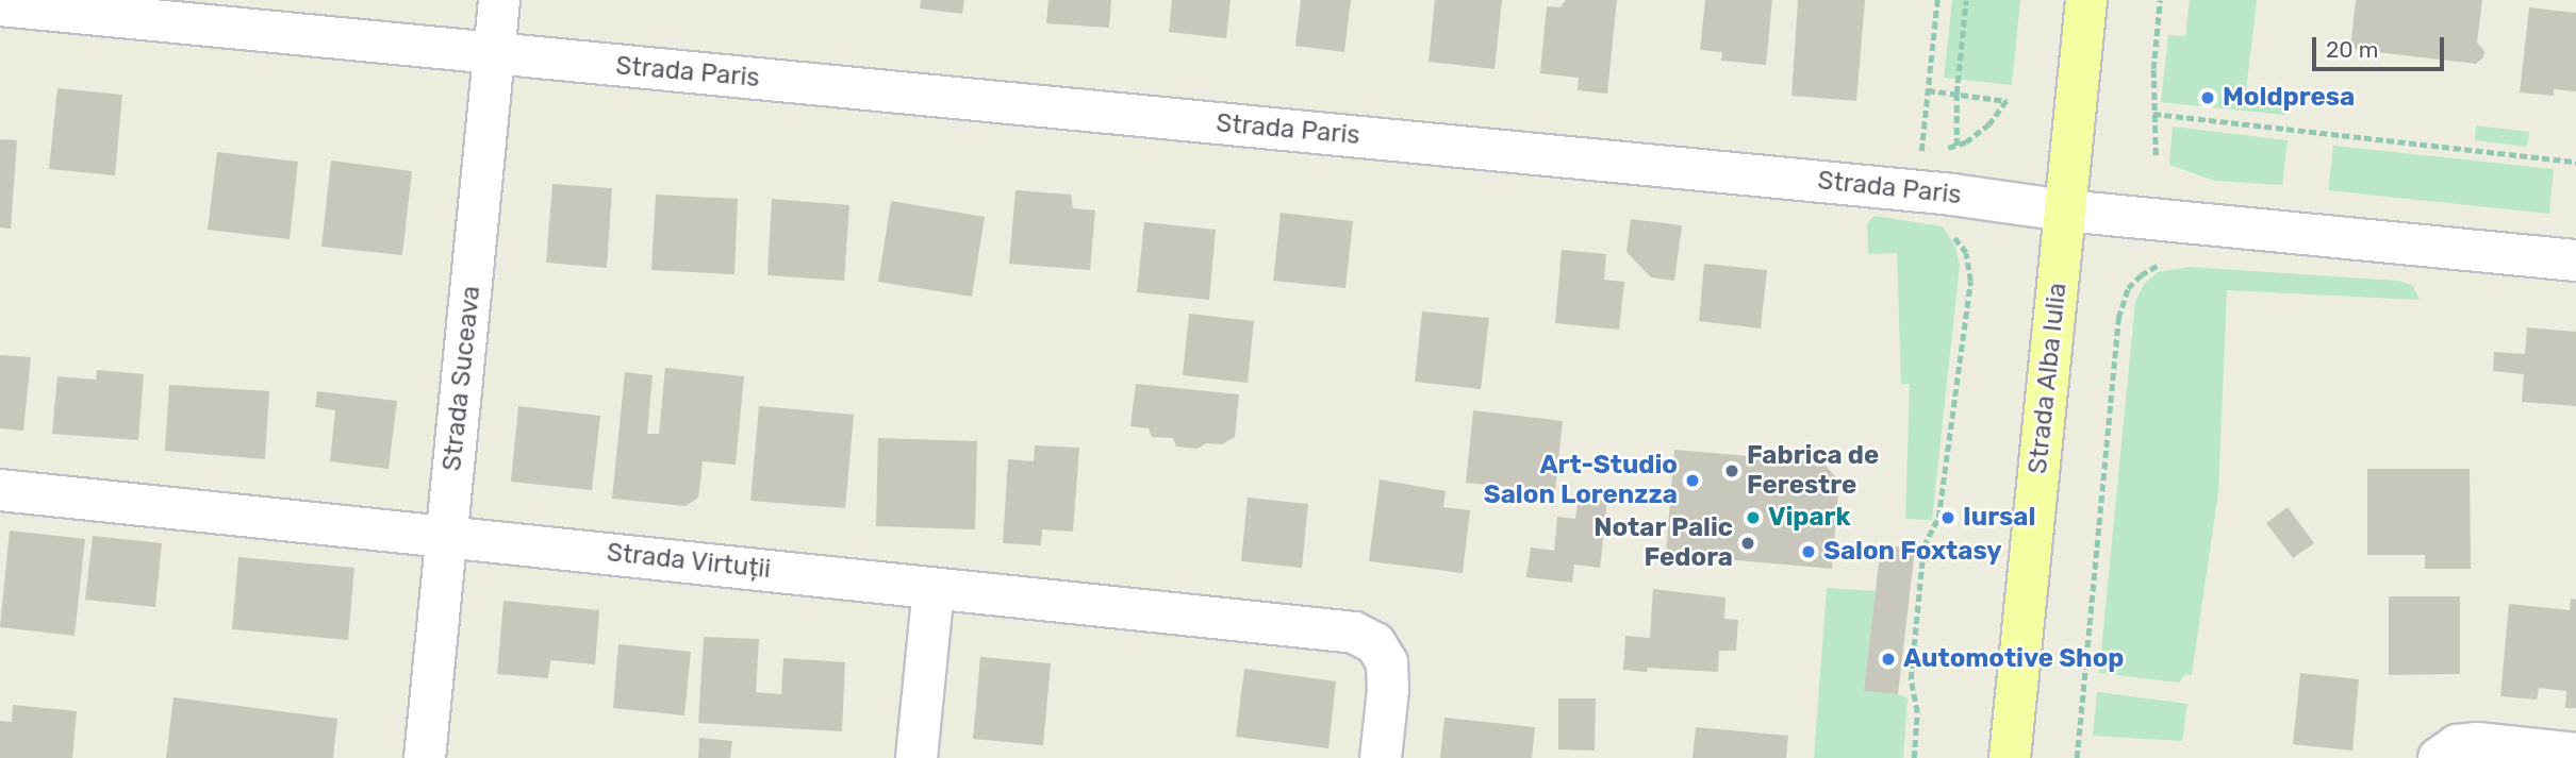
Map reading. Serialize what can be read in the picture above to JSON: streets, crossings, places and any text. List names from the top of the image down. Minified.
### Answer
{"streets":{"main road":["Strada Alba Iulia"],"street":["Strada Paris","Strada Suceava","Strada Virtuții"]},"crossings":[["Strada Paris","Strada Suceava"],["Strada Paris","Strada Alba Iulia"],["Strada Suceava","Strada Virtuții"]],"places":["Moldpresa","Fabrica de Ferestre","Art-Studio Salon Lorenzza","Vipark","Iursal","Notar Palic Fedora","Salon Foxtasy","Automotive Shop"],"scale_bar":"20 m"}
